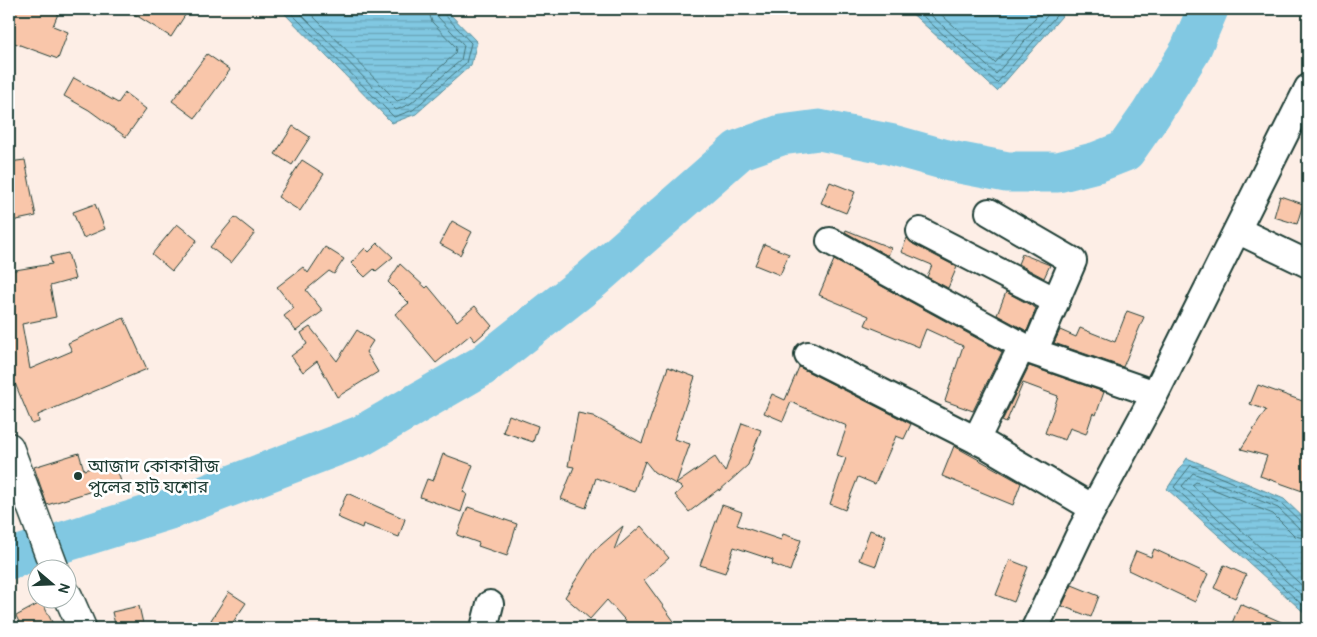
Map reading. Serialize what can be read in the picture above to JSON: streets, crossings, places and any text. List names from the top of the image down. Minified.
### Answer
{"places":["আজাদ কোকারীজ পুলের হাট যশোর"],"north":"right"}
